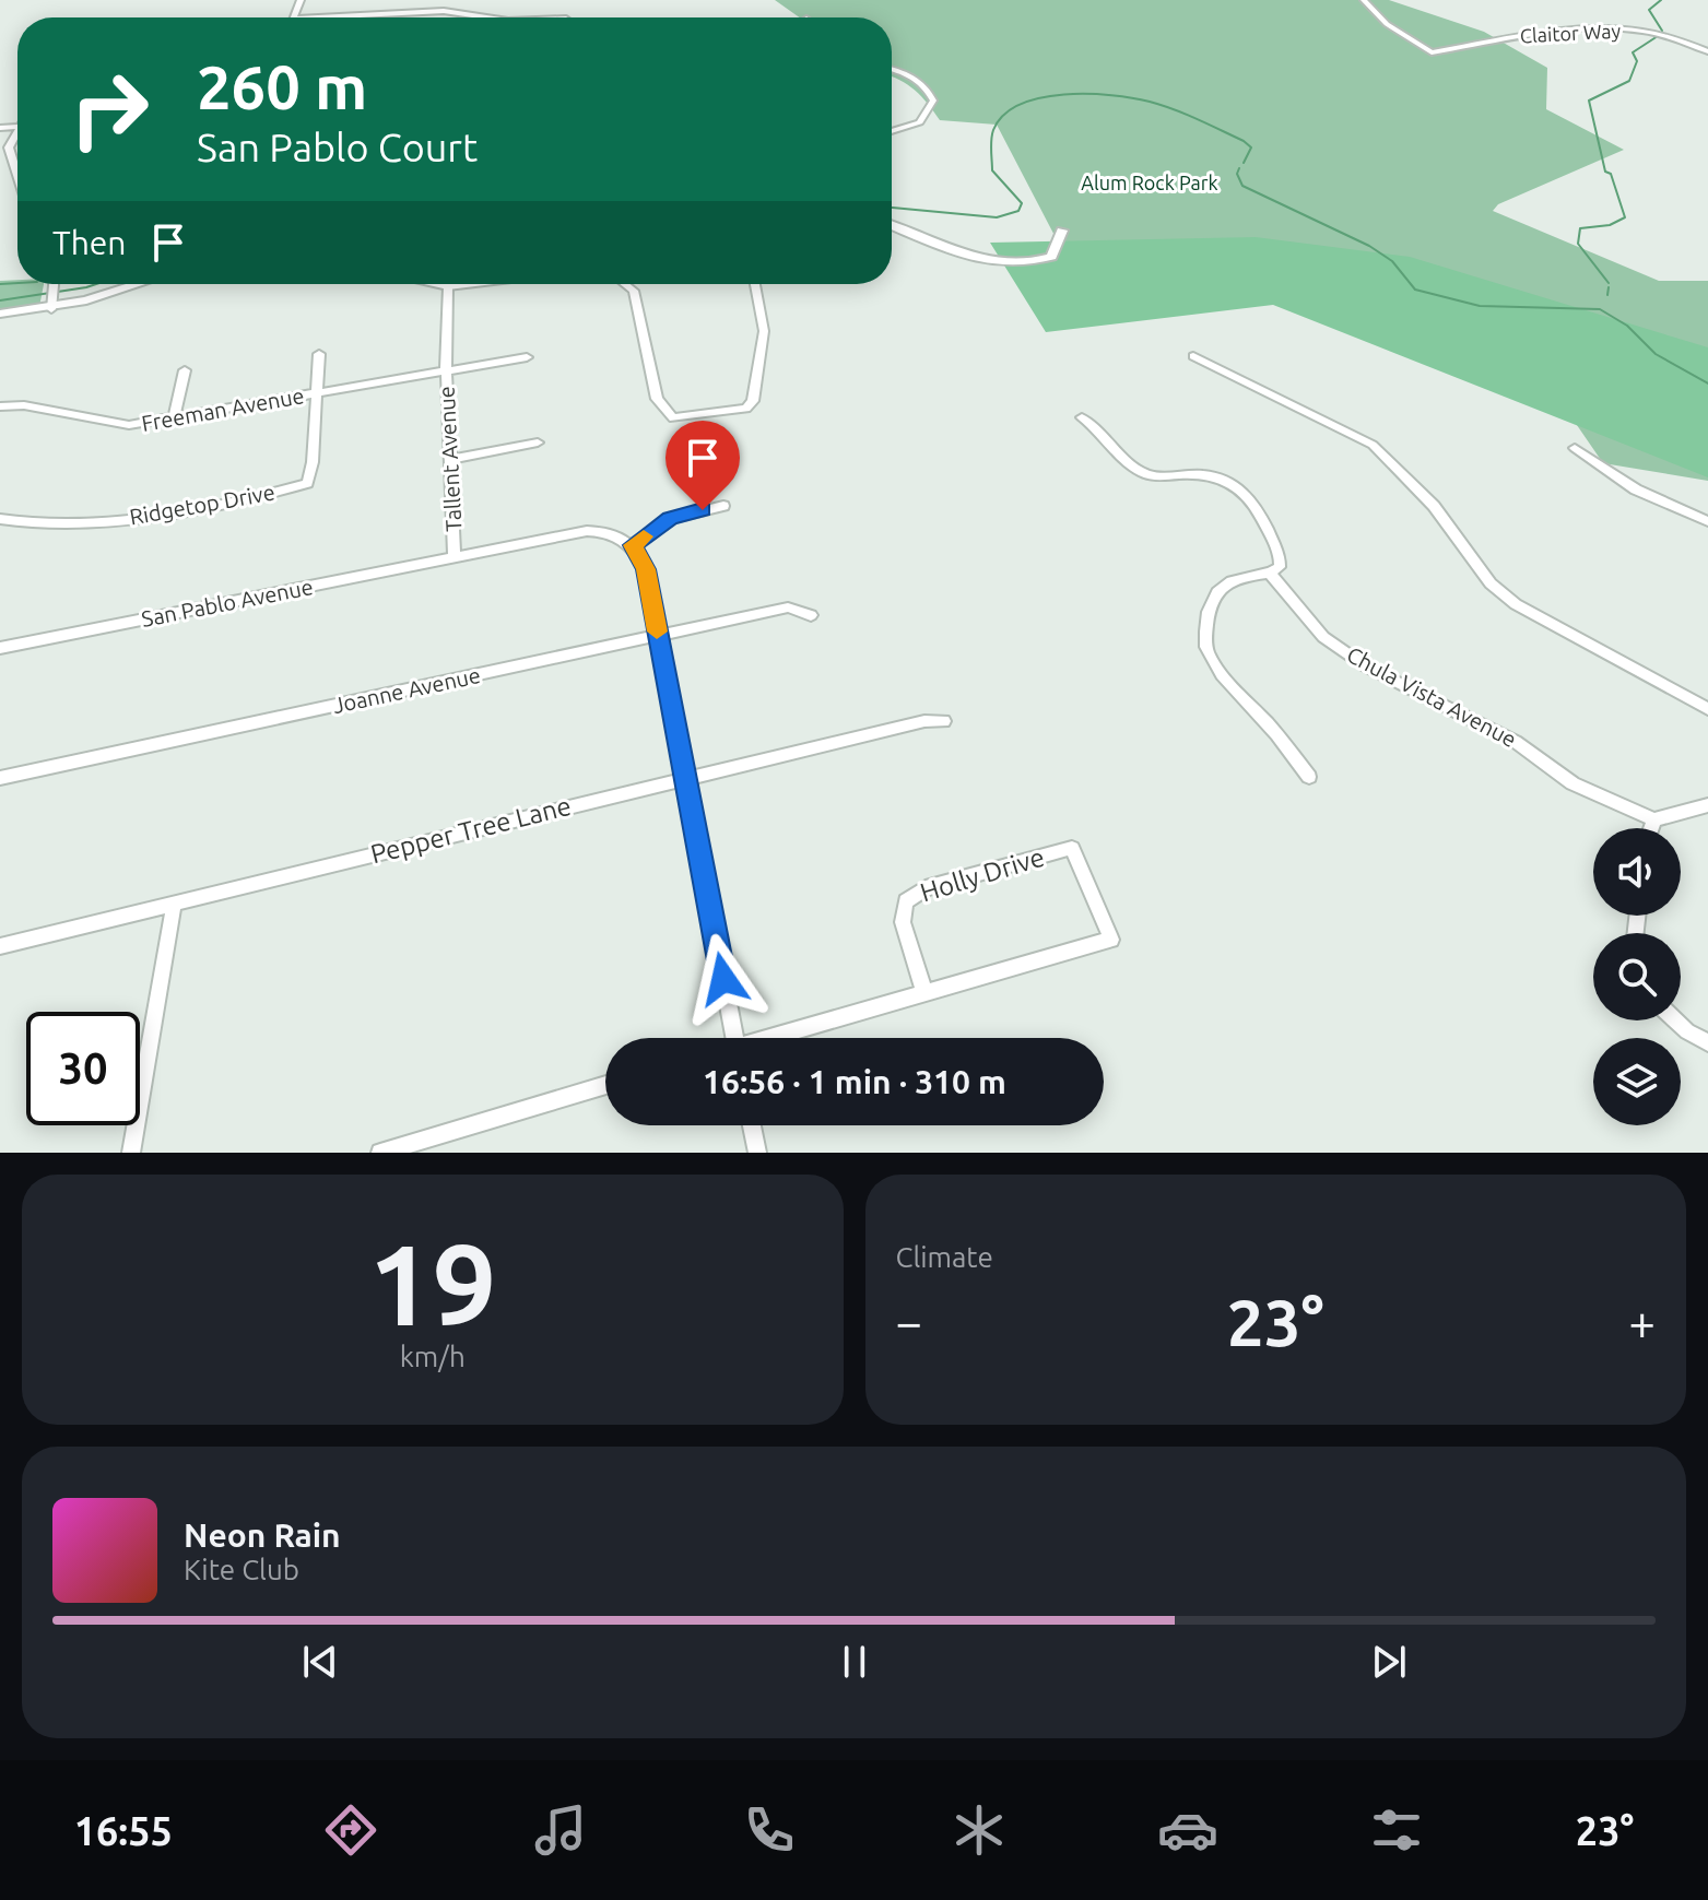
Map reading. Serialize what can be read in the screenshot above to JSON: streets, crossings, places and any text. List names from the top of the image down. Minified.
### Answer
{"streets":{"street":["Claitor Way","Freeman Avenue","Tallent Avenue","Ridgetop Drive","San Pablo Avenue","Joanne Avenue","Chula Vista Avenue","Pepper Tree Lane","Holly Drive"]},"crossings":[["Freeman Avenue","Tallent Avenue"],["Freeman Avenue","Ridgetop Drive"],["Tallent Avenue","San Pablo Avenue"]],"parks":["Alum Rock Park"],"page":{"turn":["260 m","San Pablo Court"],"then":"Then","limit":"30","trip":"16:56 · 1 min · 310 m","tile":[["19","km/h"],"Climate"],"heat":["−","23°","+"],"song":["Neon Rain","Kite Club"],"tabs":["16:55","23°"]}}
